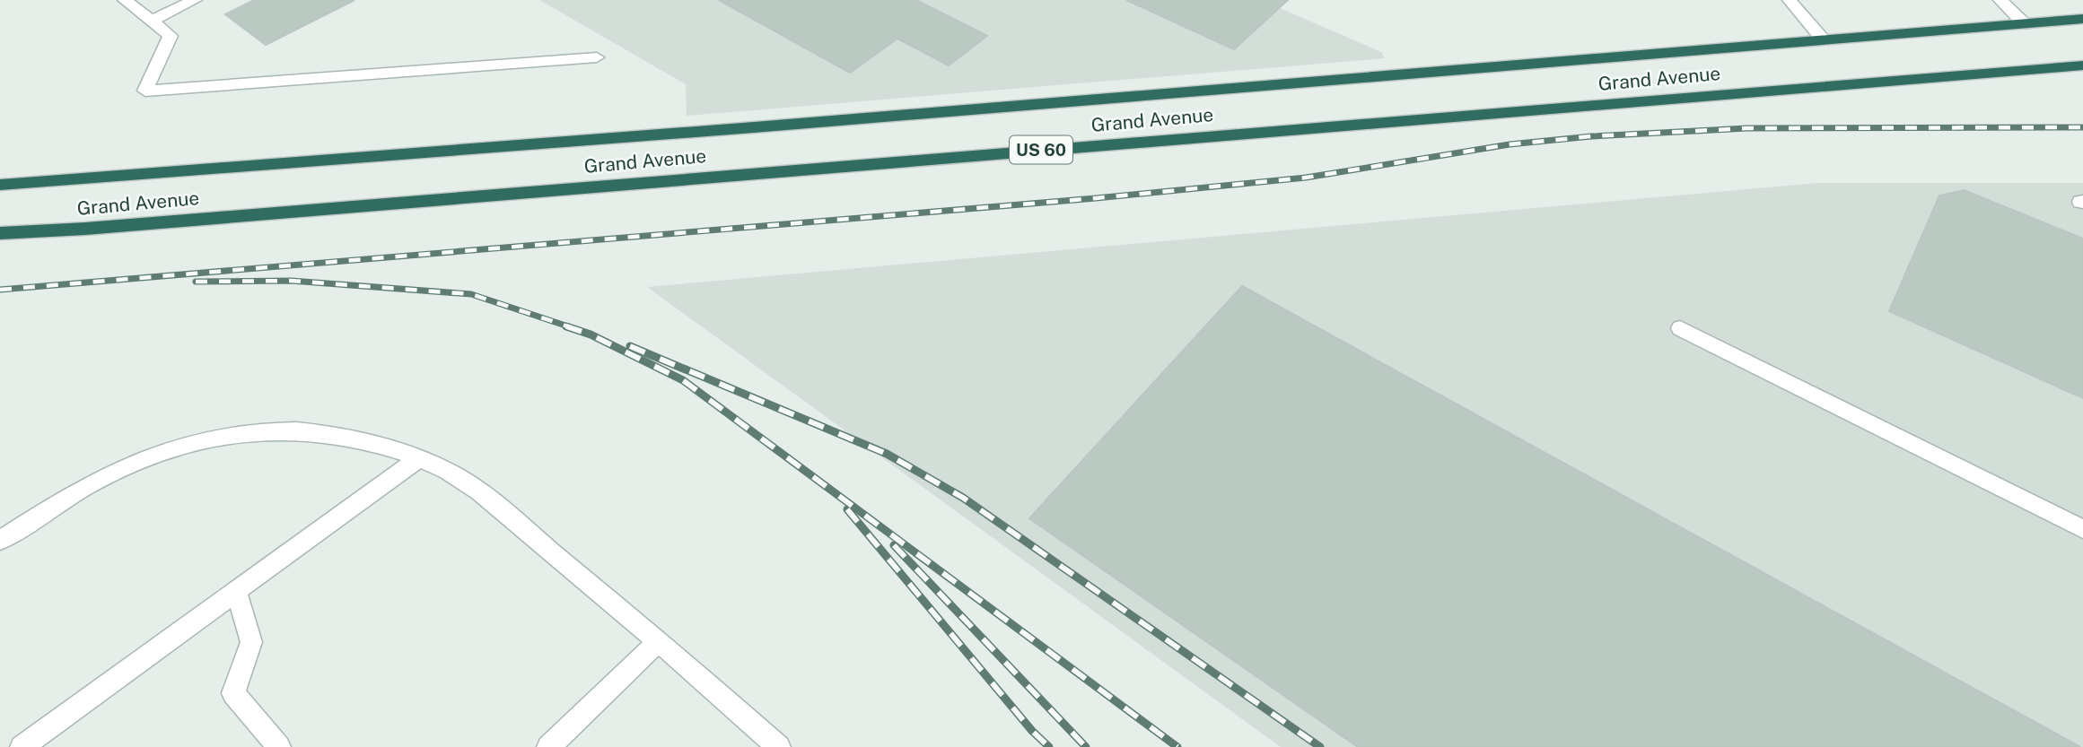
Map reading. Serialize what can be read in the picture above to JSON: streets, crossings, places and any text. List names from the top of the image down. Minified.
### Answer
{"streets":{"highway":["Grand Avenue","US 60"]}}
